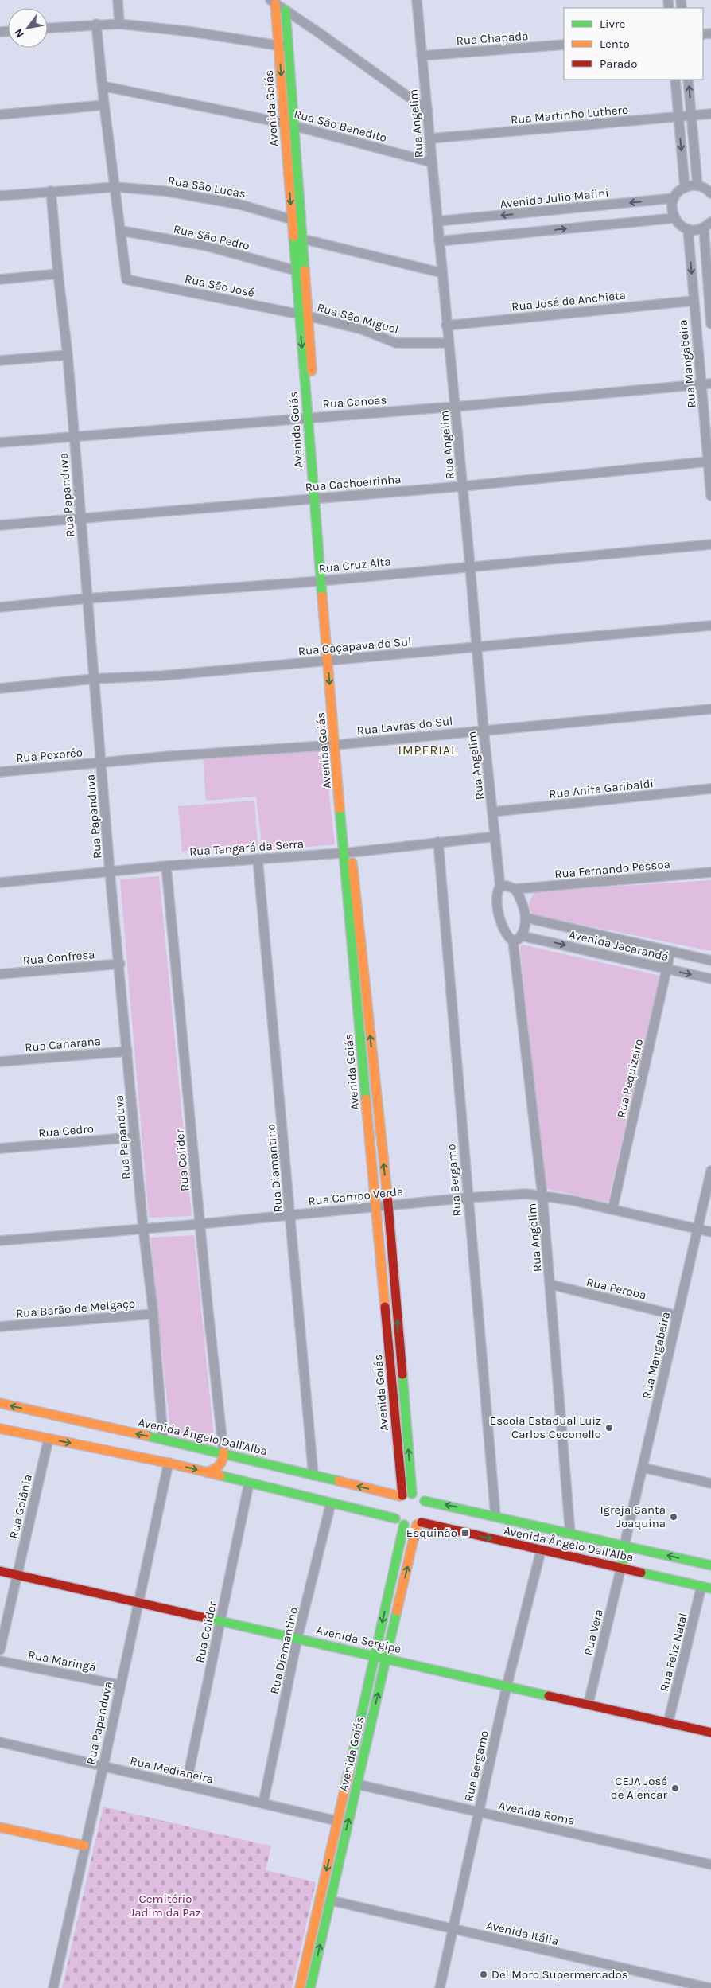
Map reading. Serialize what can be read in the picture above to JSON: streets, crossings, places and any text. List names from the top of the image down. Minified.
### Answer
{"streets":{"street":["Rua Chapada","Avenida Goiás","Rua Martinho Luthero","Rua Angelim","Rua São Benedito","Rua São Lucas","Avenida Julio Mafini","Rua São Pedro","Rua São José","Rua José de Anchieta","Rua São Miguel","Rua Mangabeira","Rua Canoas","Rua Cachoeirinha","Rua Papanduva","Rua Cruz Alta","Rua Caçapava do Sul","Rua Lavras do Sul","Rua Poxoréo","Rua Anita Garibaldi","Rua Tangará da Serra","Rua Fernando Pessoa","Avenida Jacarandá","Rua Confresa","Rua Canarana","Rua Pequizeiro","Rua Cedro","Rua Colider","Rua Diamantino","Rua Bergamo","Rua Campo Verde","Rua Peroba","Rua Barão de Melgaço","Avenida Ângelo Dall'Alba","Rua Goiânia","Rua Vera","Avenida Sergipe","Rua Feliz Natal","Rua Maringá","Rua Medianeira","Avenida Roma","Avenida Itália"]},"crossings":[["Rua Chapada","Rua Angelim"],["Avenida Goiás","Rua São Benedito"],["Avenida Goiás","Rua São Lucas"],["Avenida Goiás","Rua São Pedro"],["Avenida Goiás","Rua São José"],["Avenida Goiás","Rua São Miguel"],["Avenida Goiás","Rua Canoas"],["Avenida Goiás","Rua Cachoeirinha"],["Avenida Goiás","Rua Cruz Alta"],["Avenida Goiás","Rua Caçapava do Sul"],["Avenida Goiás","Rua Lavras do Sul"],["Avenida Goiás","Rua Tangará da Serra"],["Avenida Goiás","Rua Campo Verde"],["Avenida Goiás","Avenida Ângelo Dall'Alba"],["Avenida Goiás","Avenida Sergipe"],["Avenida Goiás","Rua Medianeira"],["Avenida Goiás","Avenida Roma"],["Avenida Goiás","Avenida Itália"],["Rua Martinho Luthero","Rua Angelim"],["Rua Angelim","Rua São Benedito"],["Rua Angelim","Avenida Julio Mafini"],["Rua Angelim","Rua José de Anchieta"],["Rua Angelim","Rua São Miguel"],["Rua Angelim","Rua Canoas"],["Rua Angelim","Rua Cachoeirinha"],["Rua Angelim","Rua Cruz Alta"],["Rua Angelim","Rua Caçapava do Sul"],["Rua Angelim","Rua Lavras do Sul"],["Rua Angelim","Rua Anita Garibaldi"],["Rua Angelim","Rua Tangará da Serra"],["Rua Angelim","Rua Fernando Pessoa"],["Rua Angelim","Rua Campo Verde"],["Rua Angelim","Rua Peroba"],["Rua Angelim","Avenida Ângelo Dall'Alba"],["Rua São Lucas","Rua Papanduva"],["Rua São Pedro","Rua São José"],["Rua São José","Rua São Miguel"],["Rua José de Anchieta","Rua Mangabeira"],["Rua Mangabeira","Rua Canoas"],["Rua Mangabeira","Rua Cachoeirinha"],["Rua Mangabeira","Rua Campo Verde"],["Rua Mangabeira","Rua Peroba"],["Rua Mangabeira","Avenida Ângelo Dall'Alba"],["Rua Canoas","Rua Papanduva"],["Rua Cachoeirinha","Rua Papanduva"],["Rua Papanduva","Rua Cruz Alta"],["Rua Papanduva","Rua Caçapava do Sul"],["Rua Papanduva","Rua Lavras do Sul"],["Rua Papanduva","Rua Poxoréo"],["Rua Papanduva","Rua Tangará da Serra"],["Rua Papanduva","Rua Confresa"],["Rua Papanduva","Rua Canarana"],["Rua Papanduva","Rua Cedro"],["Rua Papanduva","Rua Campo Verde"],["Rua Papanduva","Rua Barão de Melgaço"],["Rua Papanduva","Avenida Ângelo Dall'Alba"],["Rua Papanduva","Avenida Sergipe"],["Rua Papanduva","Rua Maringá"],["Rua Papanduva","Rua Medianeira"],["Rua Lavras do Sul","Rua Poxoréo"],["Rua Tangará da Serra","Rua Colider"],["Rua Tangará da Serra","Rua Diamantino"],["Rua Tangará da Serra","Rua Bergamo"],["Avenida Jacarandá","Rua Pequizeiro"],["Rua Pequizeiro","Rua Campo Verde"],["Rua Colider","Rua Campo Verde"],["Rua Colider","Avenida Ângelo Dall'Alba"],["Rua Colider","Avenida Sergipe"],["Rua Colider","Rua Medianeira"],["Rua Diamantino","Rua Campo Verde"],["Rua Diamantino","Avenida Ângelo Dall'Alba"],["Rua Diamantino","Avenida Sergipe"],["Rua Diamantino","Rua Medianeira"],["Rua Bergamo","Rua Campo Verde"],["Rua Bergamo","Avenida Ângelo Dall'Alba"],["Rua Bergamo","Avenida Sergipe"],["Rua Bergamo","Avenida Roma"],["Rua Bergamo","Avenida Itália"],["Avenida Ângelo Dall'Alba","Rua Vera"],["Avenida Ângelo Dall'Alba","Rua Feliz Natal"],["Rua Goiânia","Avenida Sergipe"],["Rua Vera","Avenida Sergipe"],["Avenida Sergipe","Rua Feliz Natal"]],"districts":["IMPERIAL"],"parks":["Cemitério Jadim da Paz"],"places":{"other":["Escola Estadual Luiz Carlos Ceconello","Igreja Santa Joaquina","CEJA José de Alencar","Del Moro Supermercados"],"transit":["Esquinão"]},"legend":["Livre","Lento","Parado"],"north":"bottom left"}
